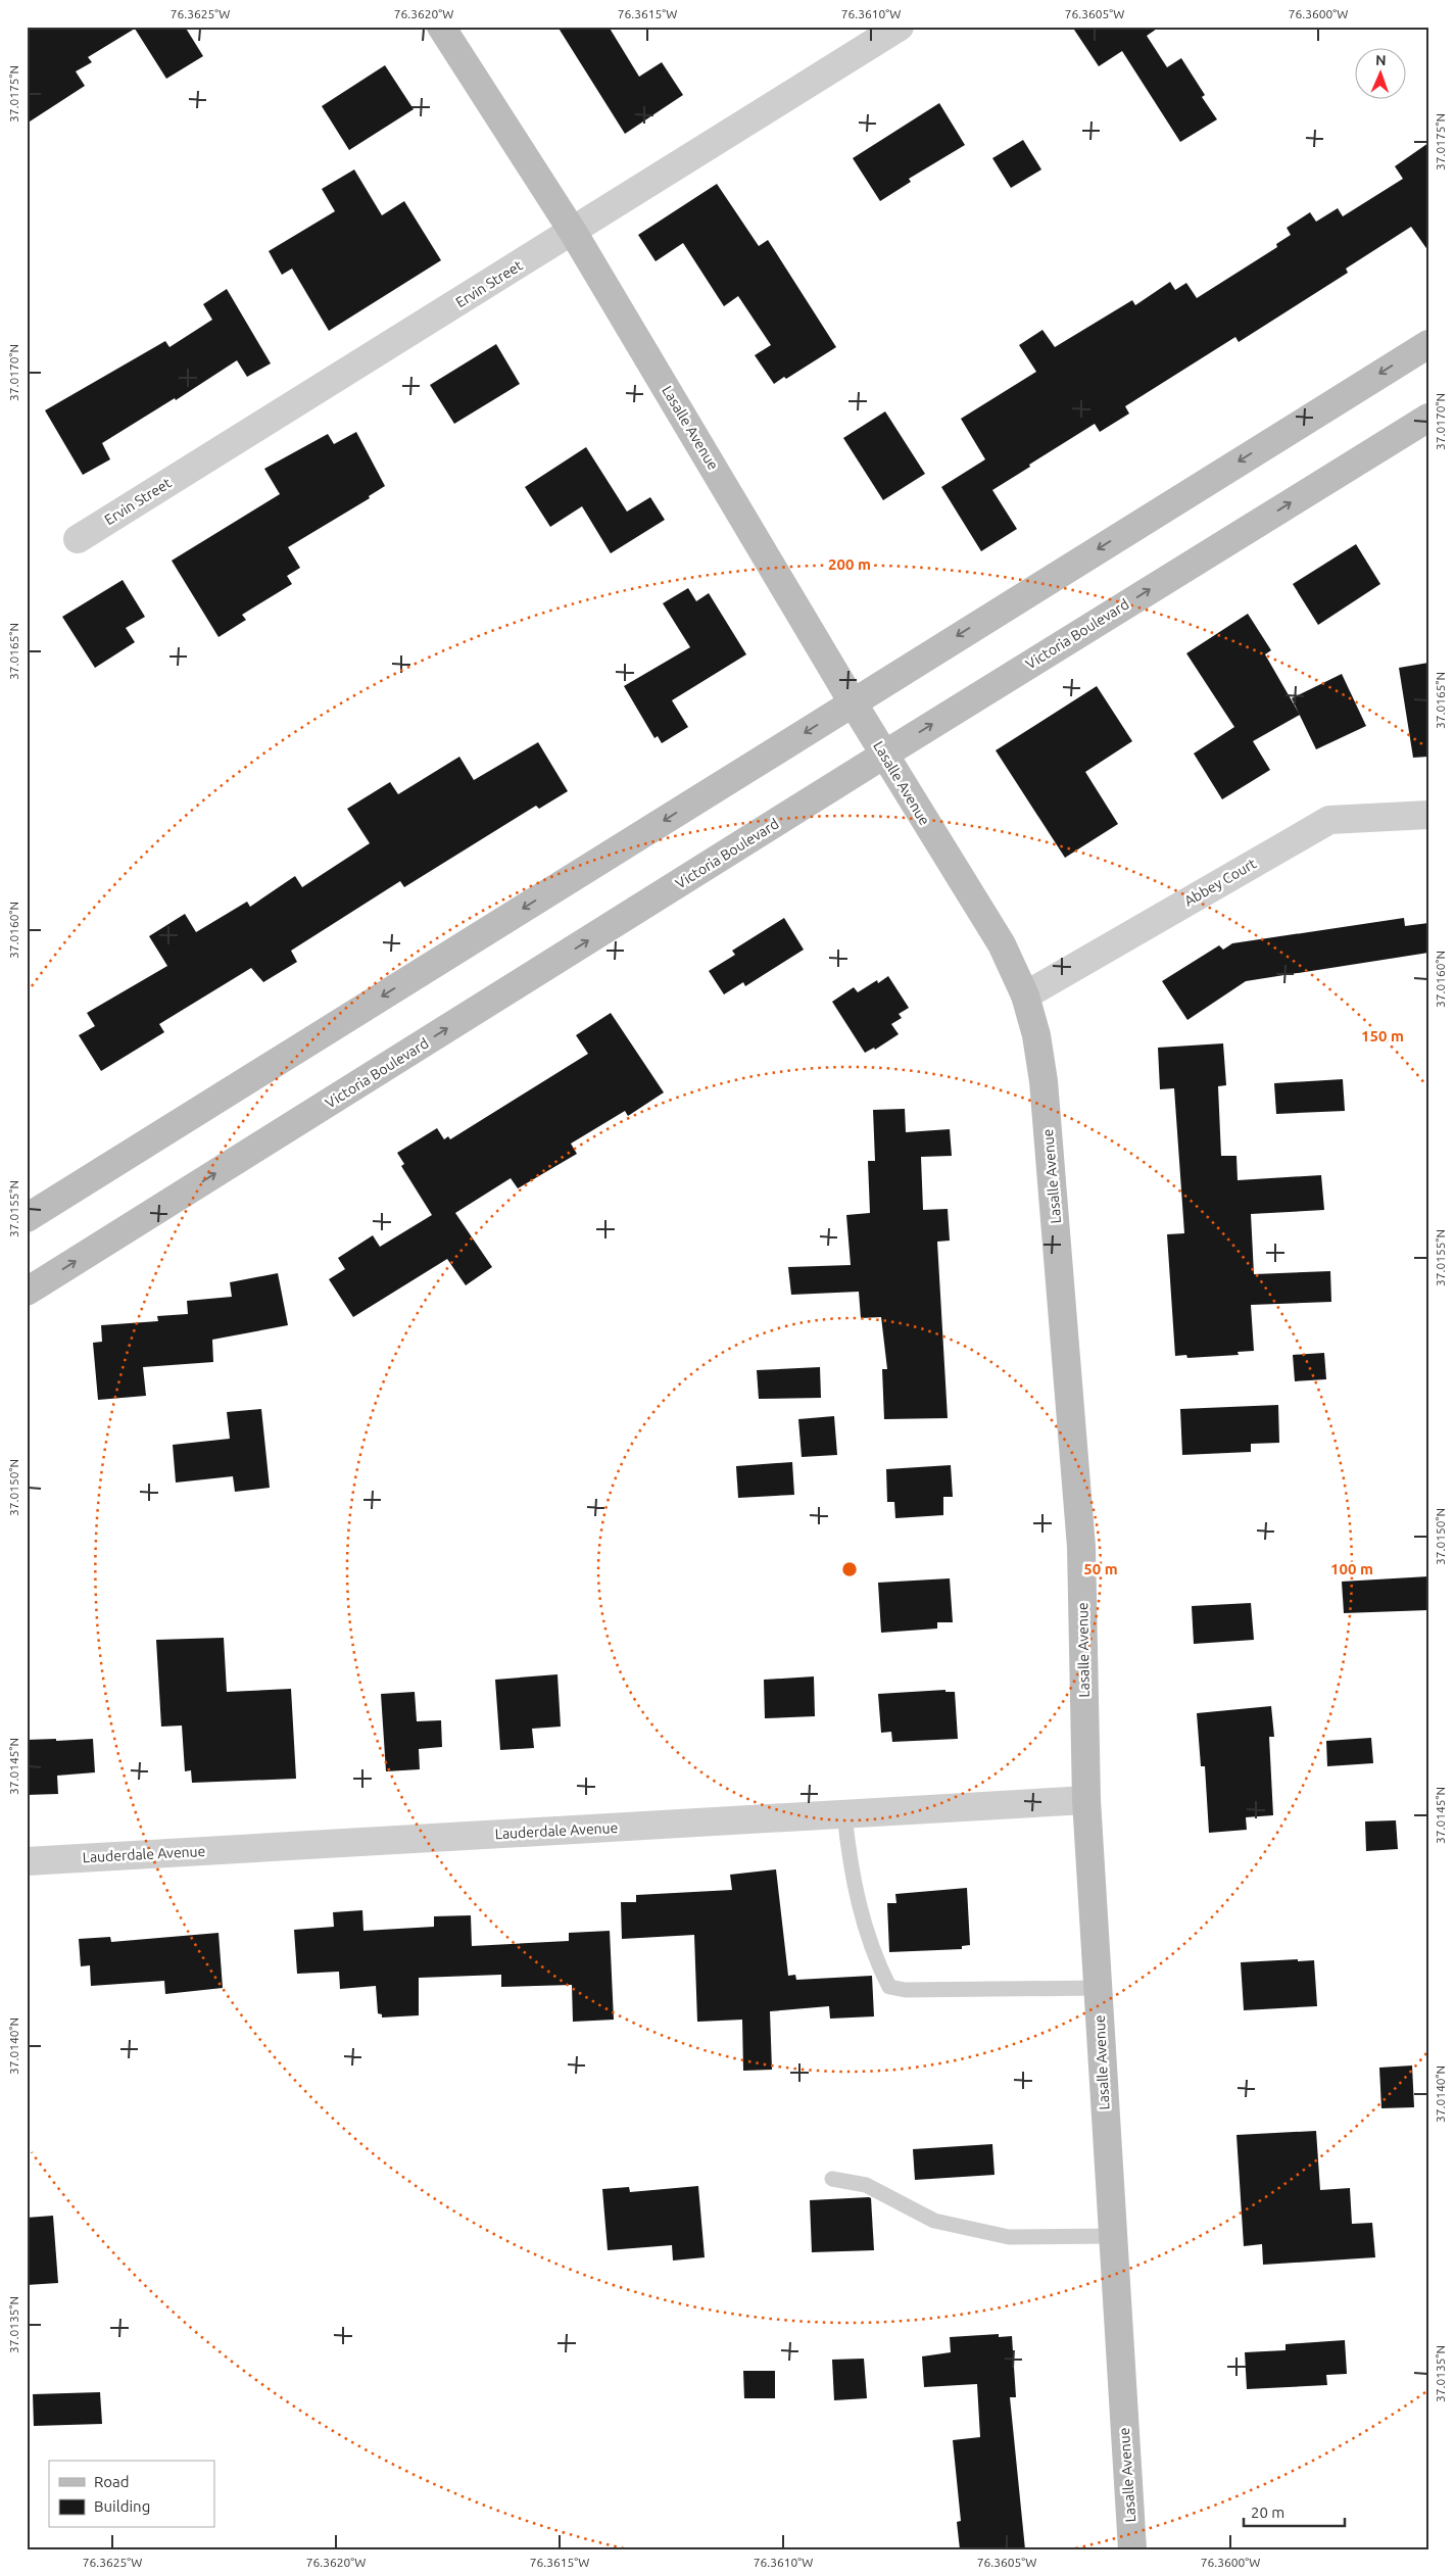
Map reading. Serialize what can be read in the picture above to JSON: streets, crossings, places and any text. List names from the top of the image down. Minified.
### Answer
{"streets":{"main road":["Lasalle Avenue","Victoria Boulevard"],"street":["Ervin Street","Abbey Court","Lauderdale Avenue"]},"crossings":[["Ervin Street","Lasalle Avenue"],["Lasalle Avenue","Victoria Boulevard"],["Lasalle Avenue","Abbey Court"],["Lasalle Avenue","Lauderdale Avenue"]],"legend":["Road","Building"],"scale_bar":"20 m","north":"top","coordinates":["76.3625°W","76.3620°W","76.3615°W","76.3610°W","76.3605°W","76.3600°W","37.0175°N","37.0170°N","37.0165°N","37.0160°N","37.0155°N","37.0150°N","37.0145°N","37.0140°N","37.0135°N"],"rings":["200 m","150 m","50 m","100 m"]}
